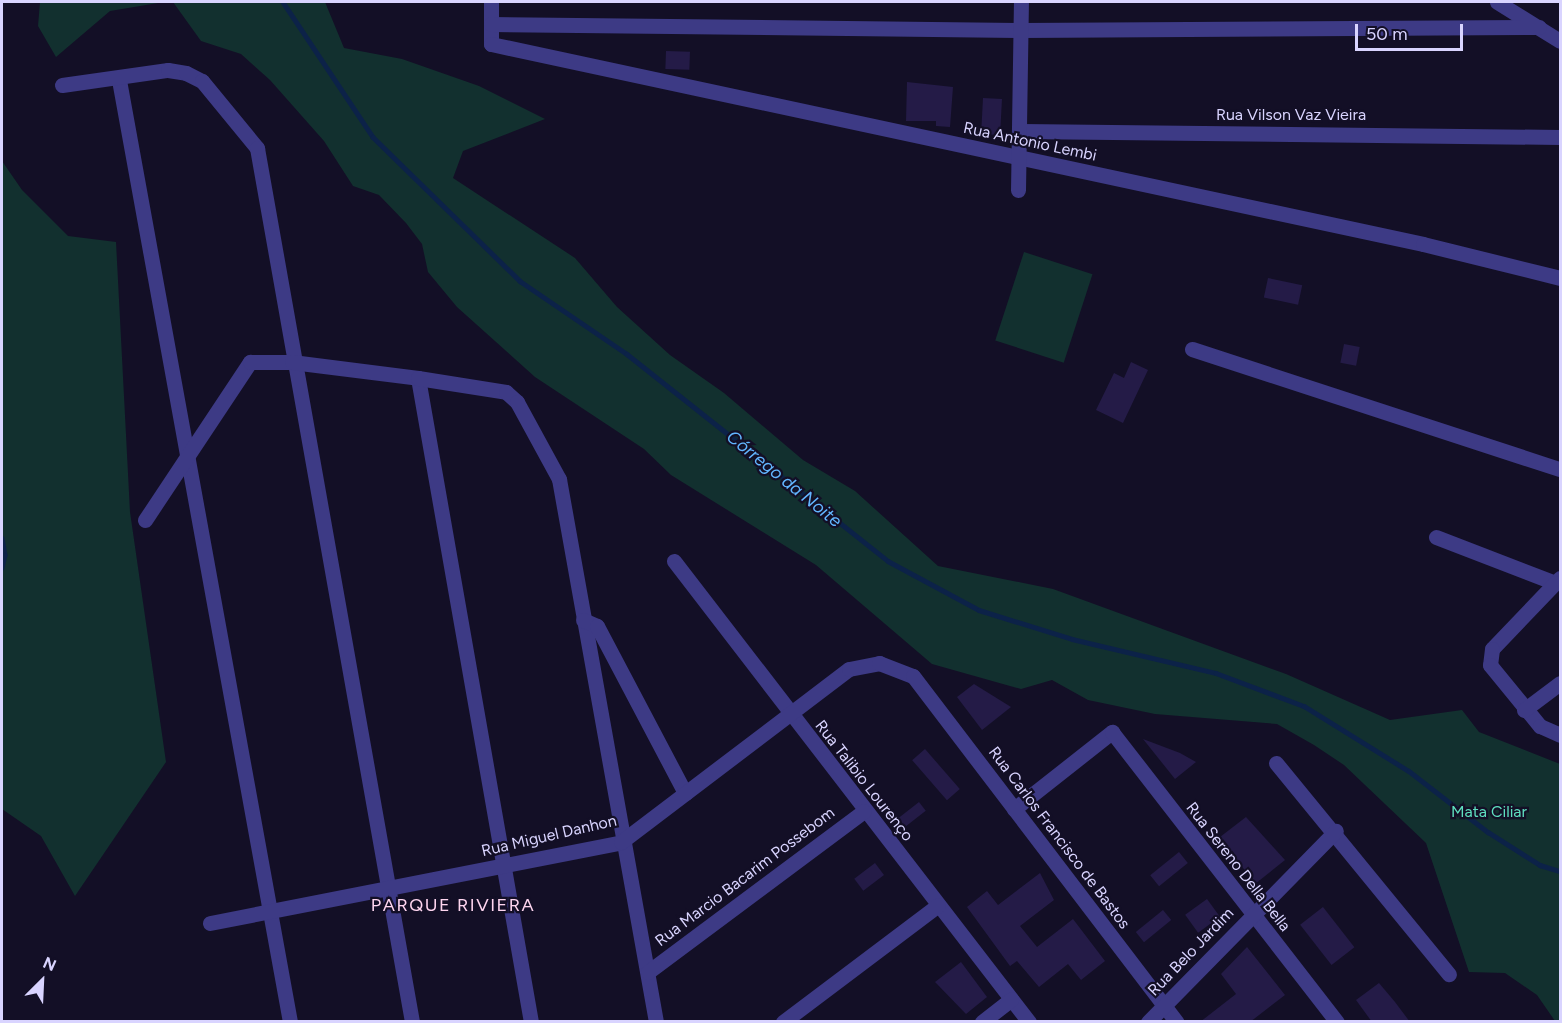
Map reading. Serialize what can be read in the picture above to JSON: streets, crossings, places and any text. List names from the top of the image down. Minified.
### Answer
{"streets":{"street":["Rua Vilson Vaz Vieira","Rua Antonio Lembi","Rua Talibio Lourenço","Rua Miguel Danhon","Rua Carlos Francisco de Bastos","Rua Sereno Della Bella","Rua Marcio Bacarim Possebom","Rua Belo Jardim"]},"crossings":[["Rua Talibio Lourenço","Rua Miguel Danhon"],["Rua Talibio Lourenço","Rua Marcio Bacarim Possebom"],["Rua Miguel Danhon","Rua Carlos Francisco de Bastos"],["Rua Carlos Francisco de Bastos","Rua Sereno Della Bella"],["Rua Carlos Francisco de Bastos","Rua Belo Jardim"],["Rua Sereno Della Bella","Rua Belo Jardim"]],"districts":["PARQUE RIVIERA"],"water":["Córrego da Noite"],"parks":["Mata Ciliar"],"scale_bar":"50 m","north":"top right"}
